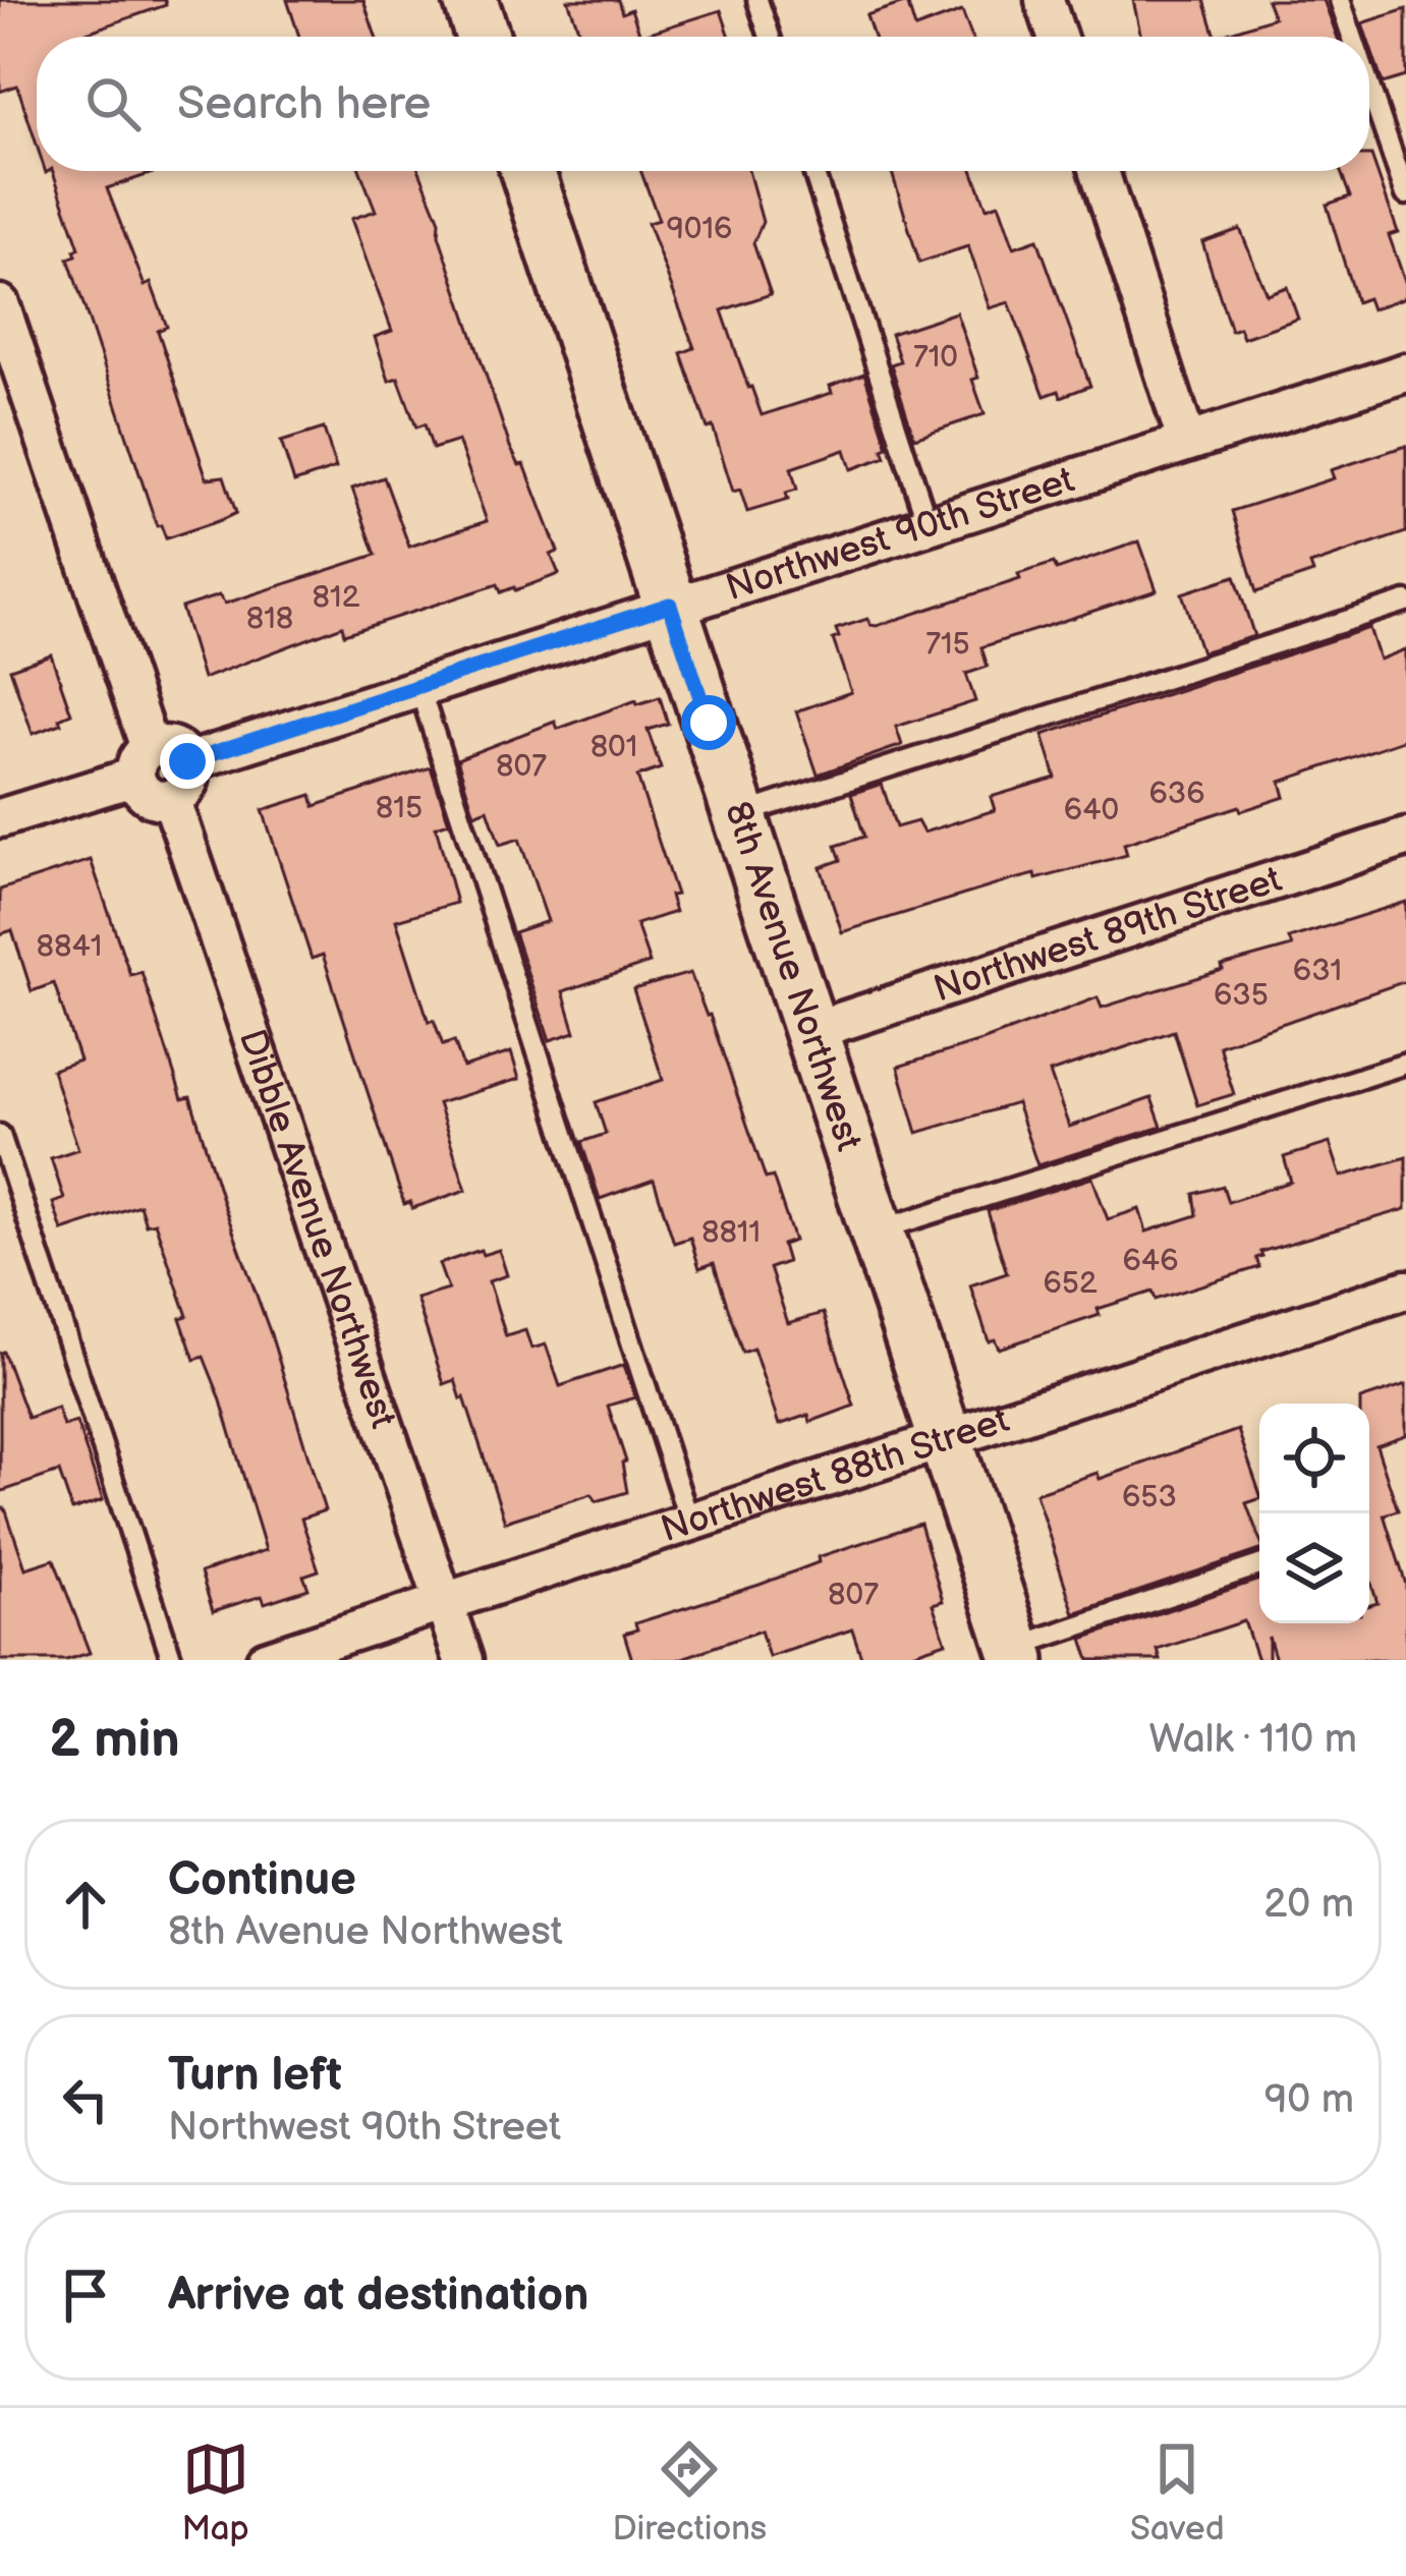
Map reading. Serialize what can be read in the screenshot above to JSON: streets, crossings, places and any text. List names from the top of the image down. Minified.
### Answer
{"streets":{"street":["Northwest 90th Street","Northwest 89th Street","8th Avenue Northwest","Dibble Avenue Northwest","Northwest 88th Street"]},"crossings":[["Northwest 90th Street","8th Avenue Northwest"],["Northwest 90th Street","Dibble Avenue Northwest"],["Northwest 89th Street","8th Avenue Northwest"],["8th Avenue Northwest","Northwest 88th Street"],["Dibble Avenue Northwest","Northwest 88th Street"]],"house_numbers":["9016","710","812","818","715","801","807","636","815","640","8841","631","635","8811","646","652","653","807"],"page":{"search":"Search here","heading":["2 min","Walk · 110 m"],"list":[["Continue","8th Avenue Northwest","20 m"],["Turn left","Northwest 90th Street","90 m"],"Arrive at destination"],"nav":["Map","Directions","Saved"]}}
